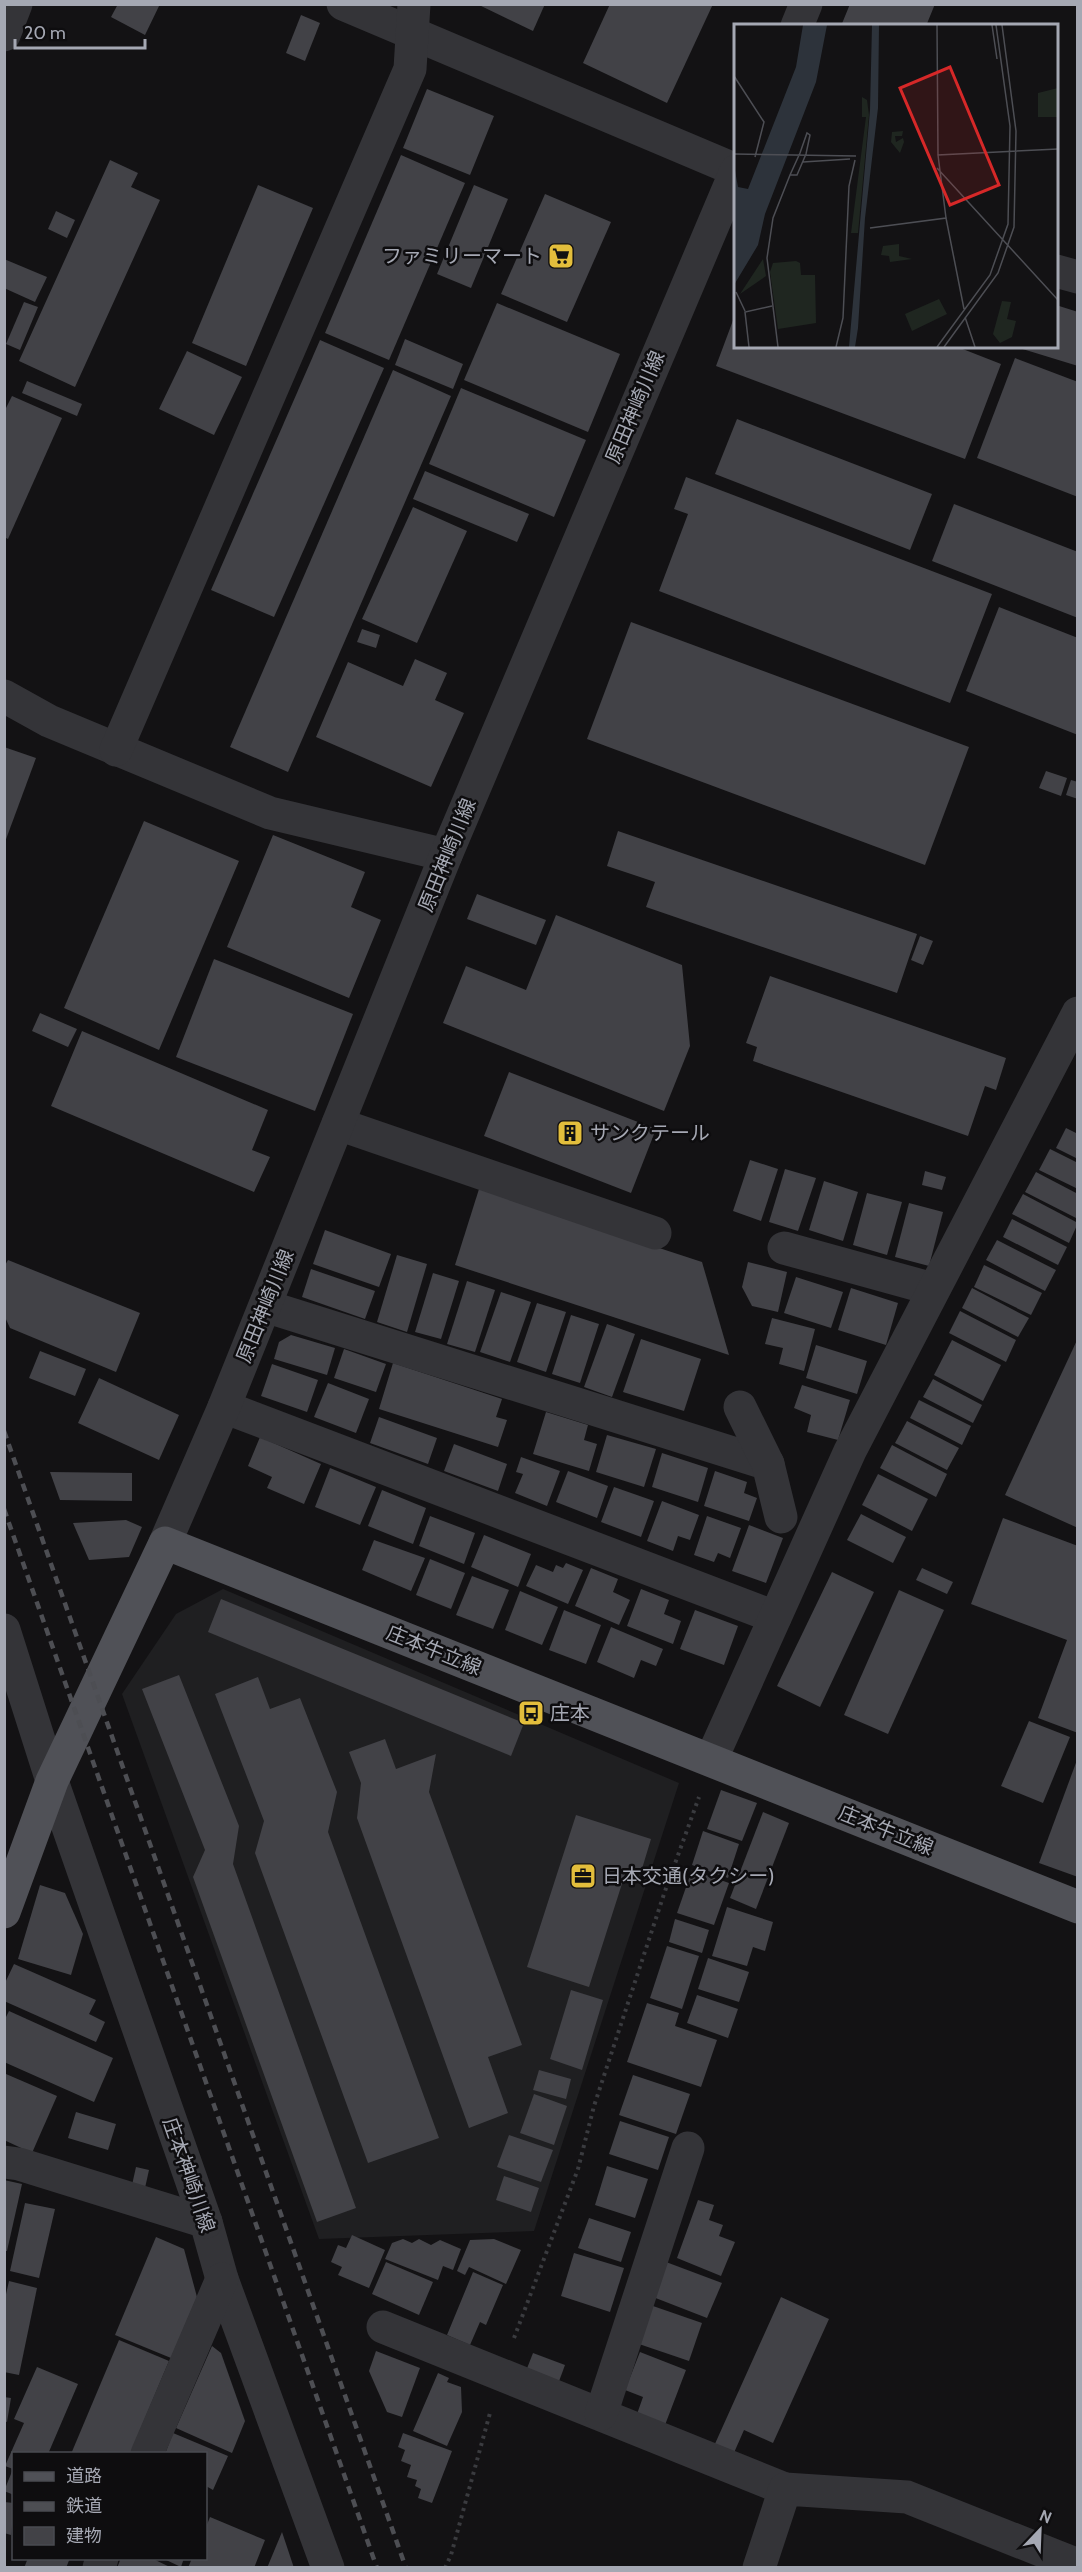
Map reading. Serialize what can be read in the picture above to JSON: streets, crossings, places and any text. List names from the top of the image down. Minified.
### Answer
{"streets":{"main road":["庄本牛立線"],"street":["原田神崎川線","庄本神崎川線"]},"crossings":[["原田神崎川線","庄本牛立線"]],"places":{"supermarket":["ファミリーマート"],"building":["サンクテール"],"bus stop":["庄本"],"office":["日本交通(タクシー)"]},"legend":["道路","鉄道","建物"],"scale_bar":"20 m","north":"top right"}
